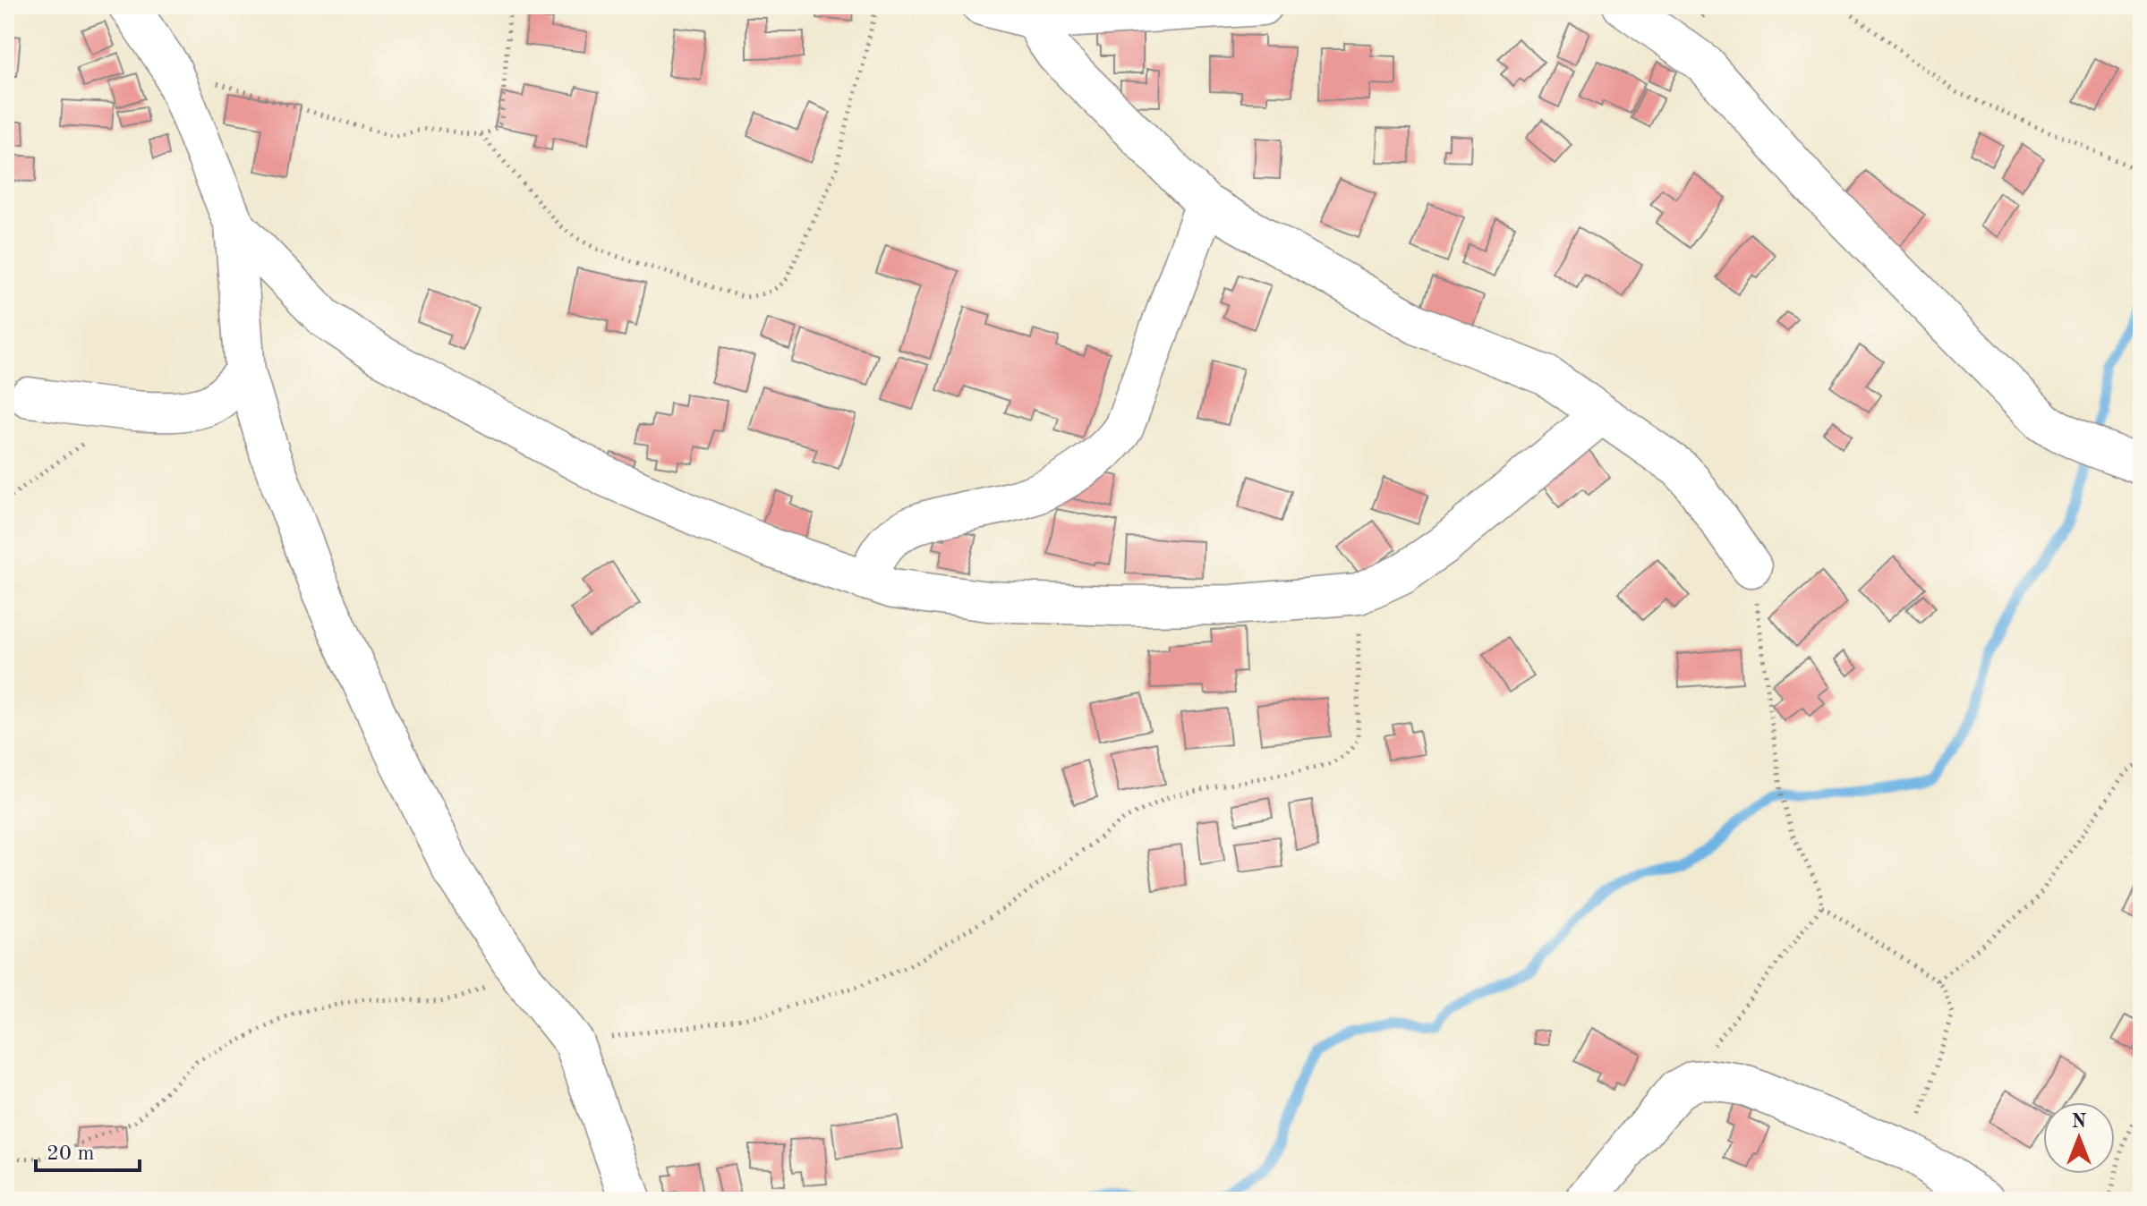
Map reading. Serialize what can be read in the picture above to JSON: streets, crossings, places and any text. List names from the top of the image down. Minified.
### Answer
{"scale_bar":"20 m","north":"top"}
